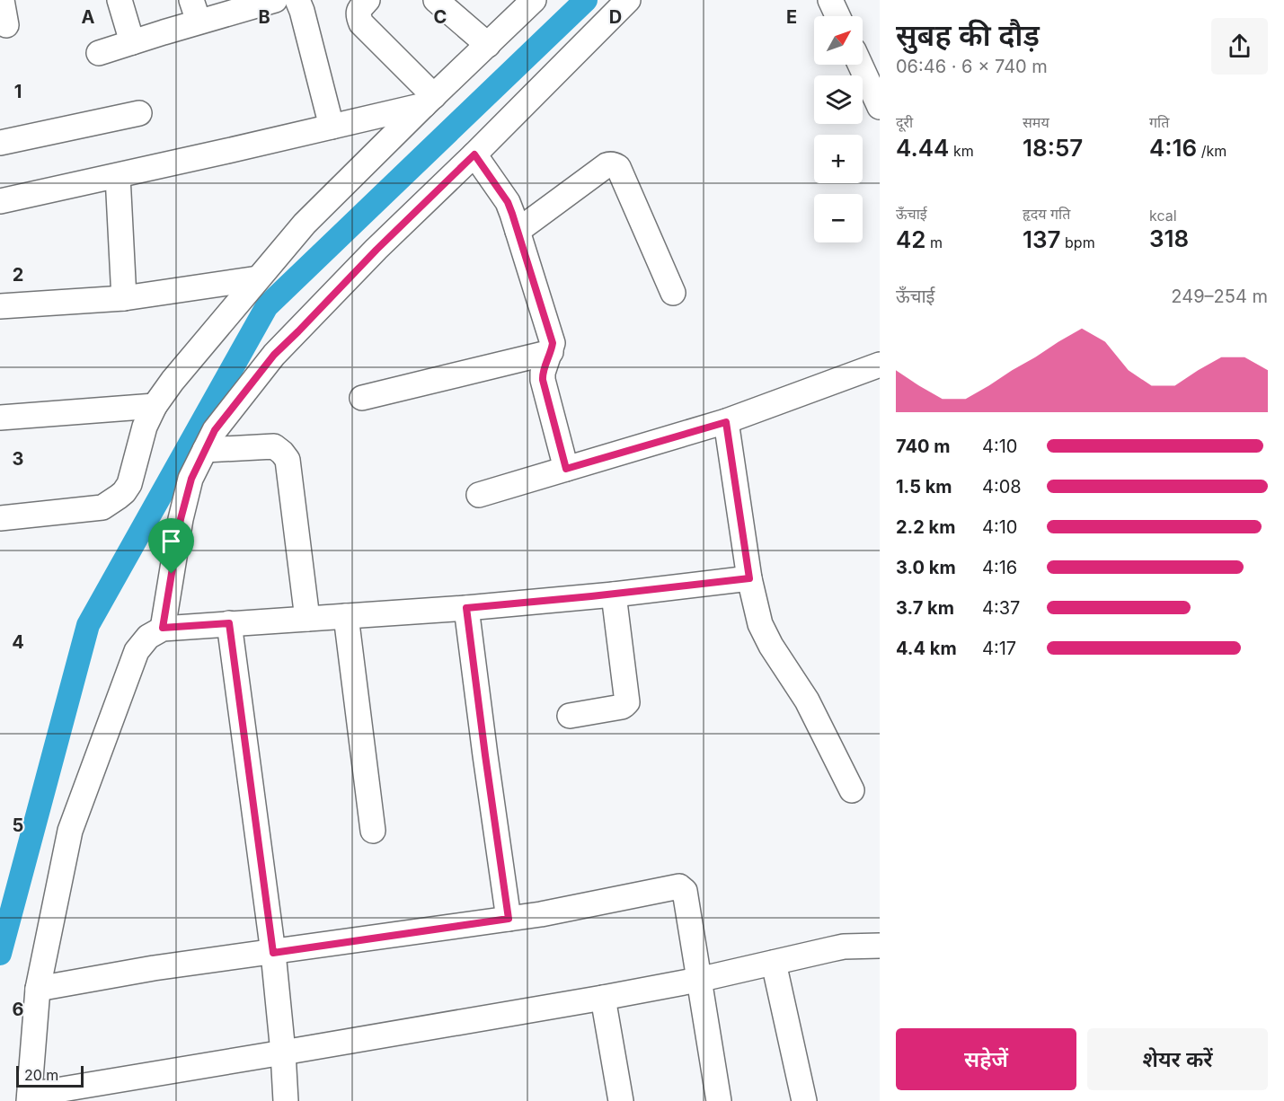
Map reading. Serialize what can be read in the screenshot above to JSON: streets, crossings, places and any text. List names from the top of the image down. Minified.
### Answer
{"scale_bar":"20 m","north":"top right","page":{"heading":["सुबह की दौड़","06:46 · 6 × 740 m"],"map_buttons":["+","−"],"stats":[["दूरी","4.44 km"],["समय","18:57"],["गति","4:16 /km"],["ऊँचाई","42 m"],["हृदय गति","137 bpm"],["kcal","318"]],"chart":["ऊँचाई","249–254 m"],"list":[{"name":"740 m","note":"4:10"},{"name":"1.5 km","note":"4:08"},{"name":"2.2 km","note":"4:10"},{"name":"3.0 km","note":"4:16"},{"name":"3.7 km","note":"4:37"},{"name":"4.4 km","note":"4:17"}],"buttons":["सहेजें","शेयर करें"],"scale":"20 m"},"grid":{"columns":["A","B","C","D","E"],"rows":["1","2","3","4","5","6"]}}
